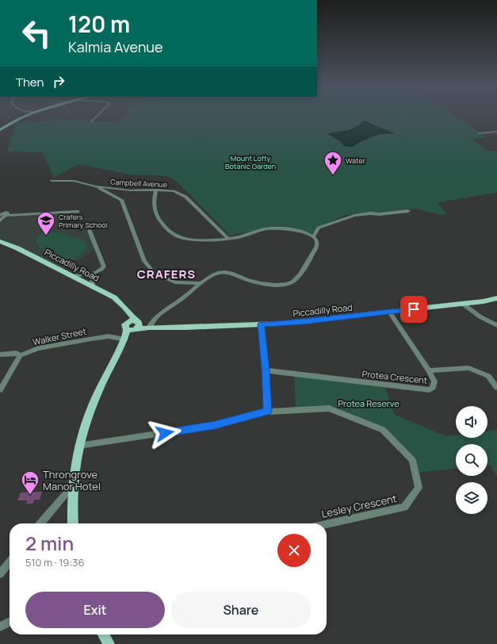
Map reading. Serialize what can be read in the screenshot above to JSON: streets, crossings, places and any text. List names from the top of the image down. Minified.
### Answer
{"streets":{"main road":["Piccadilly Road"],"street":["Campbell Avenue","Walker Street","Protea Crescent","Lesley Crescent"]},"crossings":[["Piccadilly Road","Protea Crescent"]],"districts":["CRAFERS"],"parks":["Mount Lofty Botanic Garden","Protea Reserve"],"places":{"place":["Water"],"school or university":["Crafers Primary School"],"hotel":["Throngrove Manor Hotel"]},"page":{"turn":["120 m","Kalmia Avenue"],"then":"Then","heading":["2 min","510 m · 19:36"],"buttons":["Exit","Share"]}}
